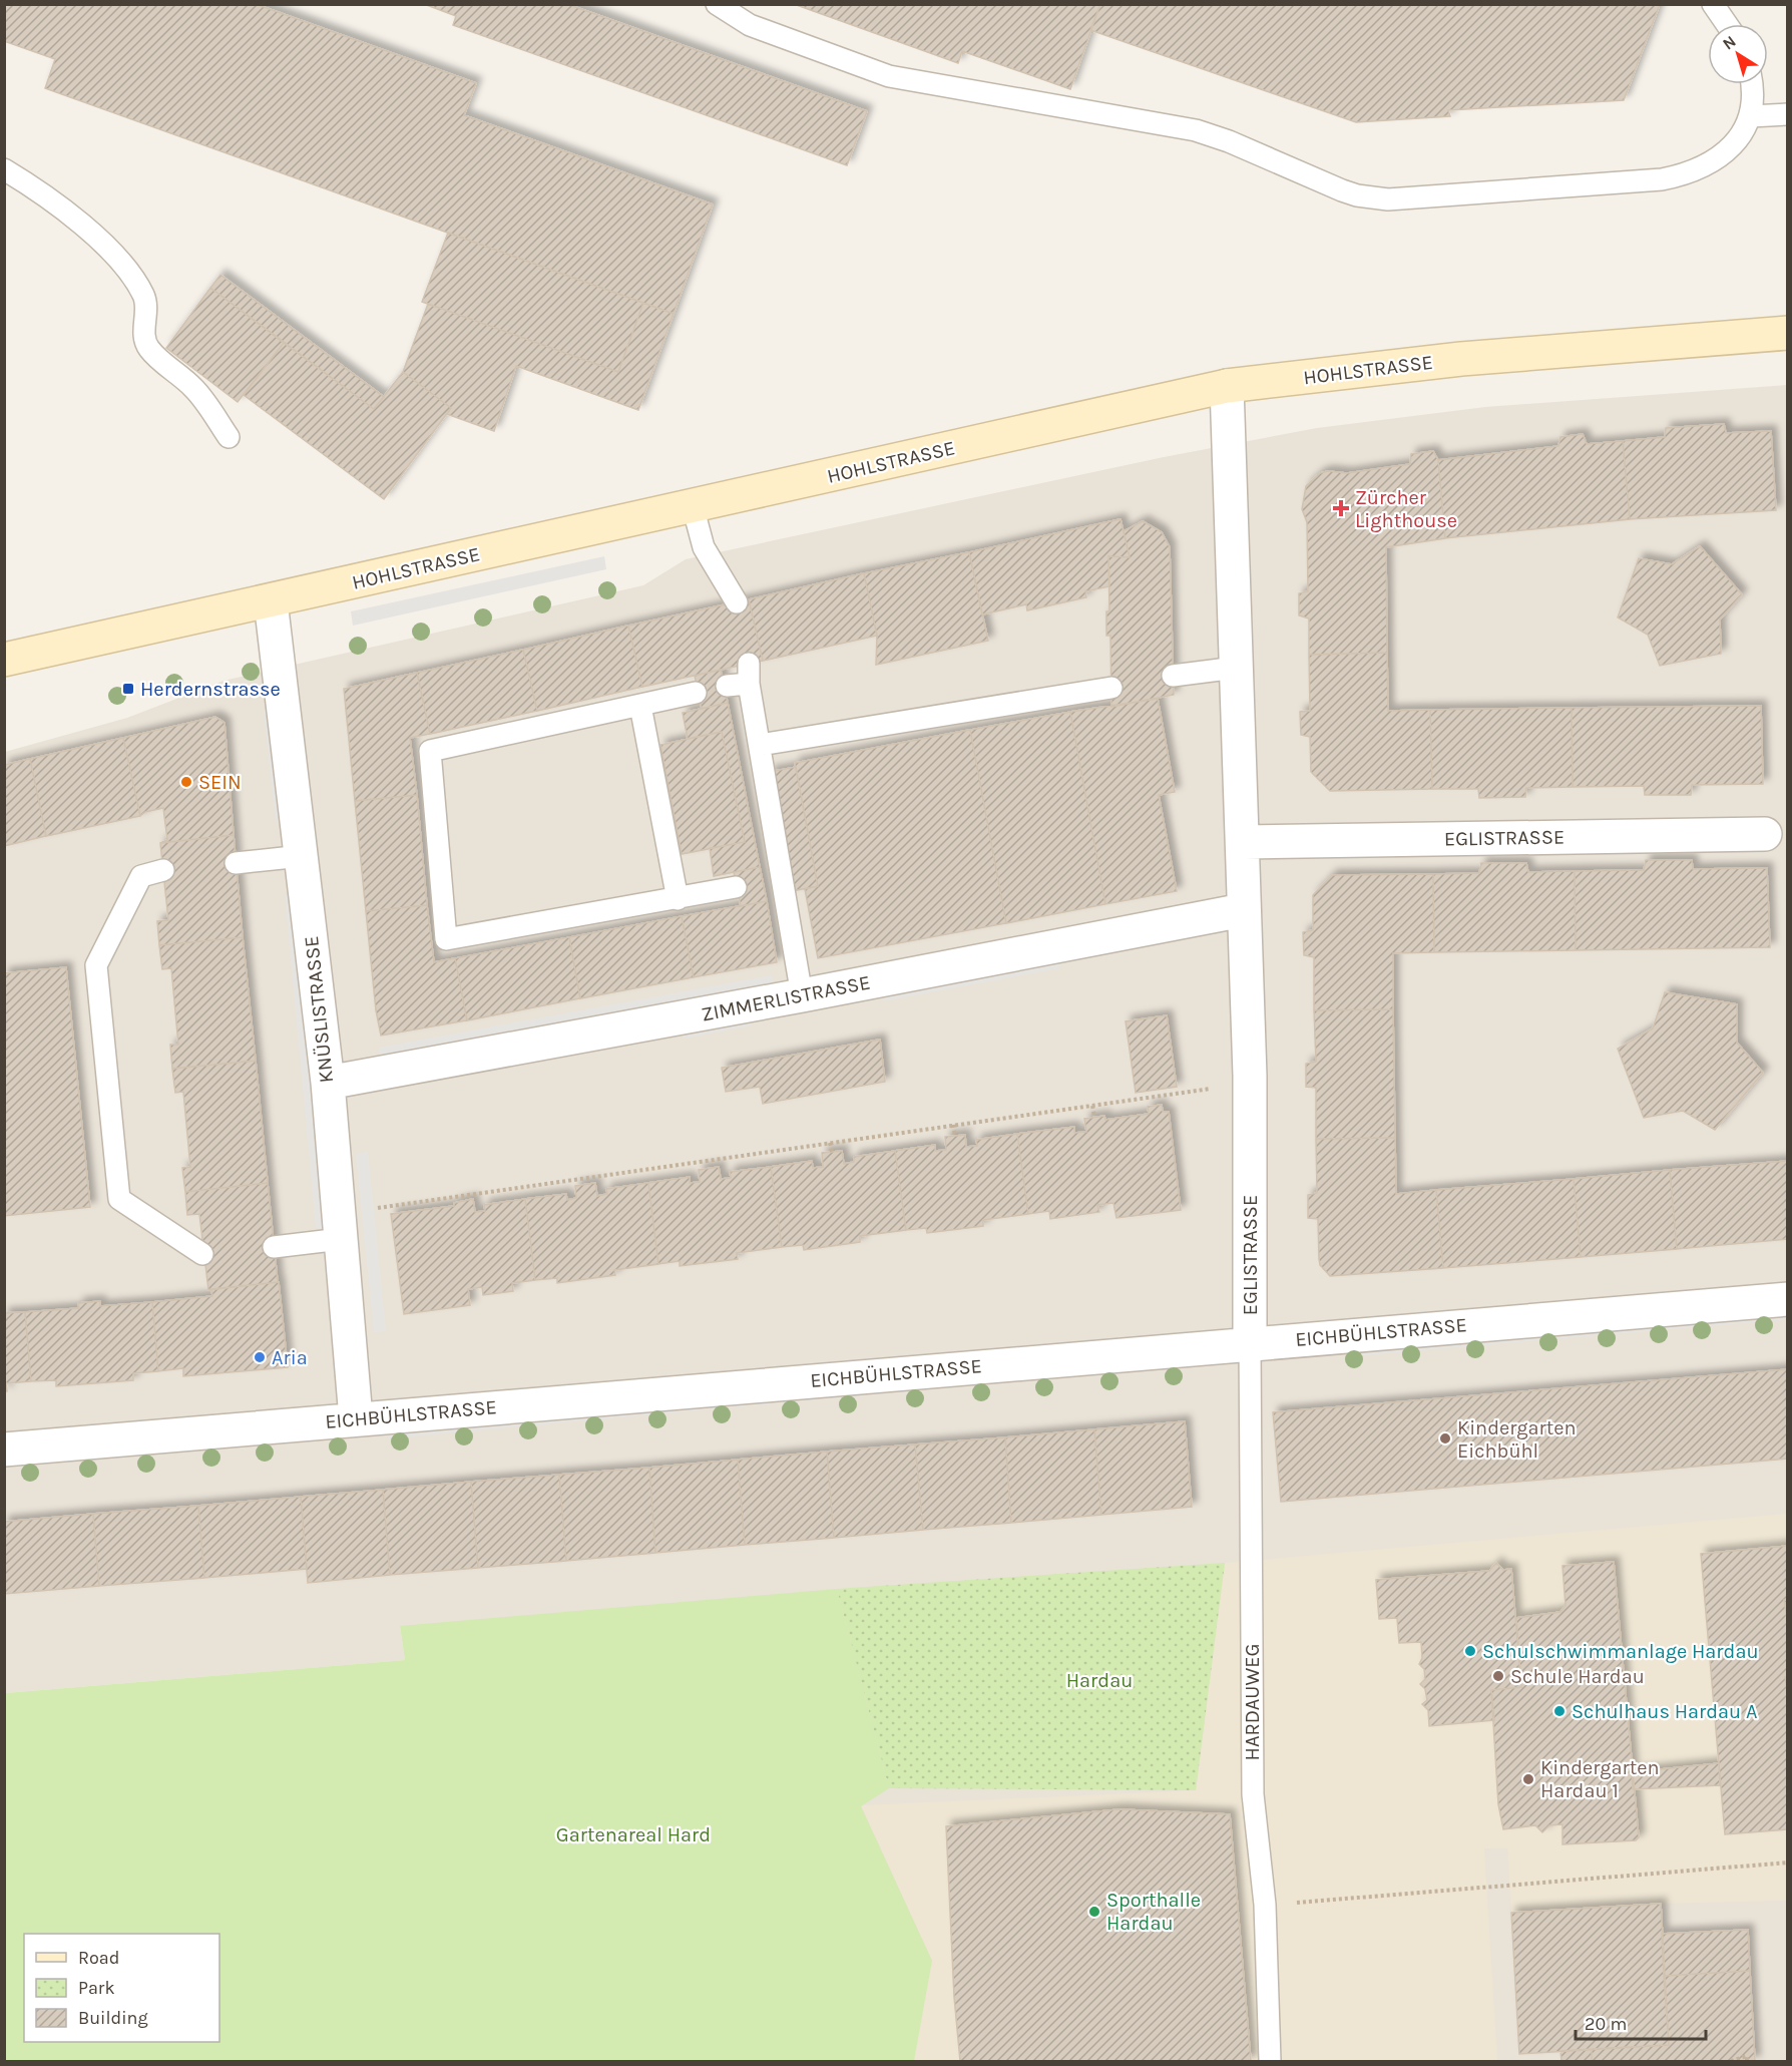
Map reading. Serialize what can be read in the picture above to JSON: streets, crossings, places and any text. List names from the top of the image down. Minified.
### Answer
{"streets":{"street":["HOHLSTRASSE","EGLISTRASSE","ZIMMERLISTRASSE","KNÜSLISTRASSE","EICHBÜHLSTRASSE"],"lane":["HARDAUWEG"]},"crossings":[["HOHLSTRASSE","EGLISTRASSE"],["HOHLSTRASSE","KNÜSLISTRASSE"],["EGLISTRASSE","ZIMMERLISTRASSE"],["EGLISTRASSE","EICHBÜHLSTRASSE"],["EGLISTRASSE","HARDAUWEG"],["ZIMMERLISTRASSE","KNÜSLISTRASSE"],["KNÜSLISTRASSE","EICHBÜHLSTRASSE"],["EICHBÜHLSTRASSE","HARDAUWEG"]],"parks":["Hardau","Gartenareal Hard"],"places":{"health":["Zürcher Lighthouse"],"transit":["Herdernstrasse"],"other":["SEIN","Aria","Kindergarten Eichbühl","Schulschwimmanlage Hardau","Schule Hardau","Schulhaus Hardau A","Kindergarten Hardau 1","Sporthalle Hardau"]},"legend":["Road","Park","Building"],"scale_bar":"20 m","north":"top left"}
